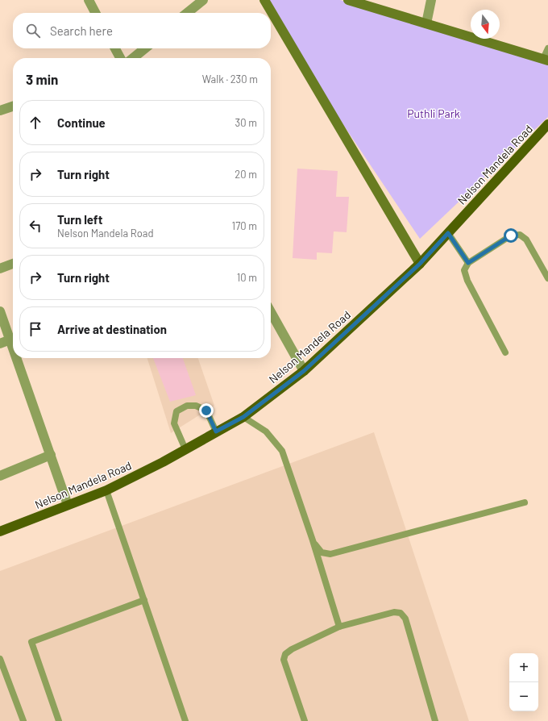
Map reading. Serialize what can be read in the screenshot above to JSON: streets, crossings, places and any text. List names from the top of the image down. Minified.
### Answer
{"streets":{"main road":["Nelson Mandela Road"]},"parks":["Puthli Park"],"north":"bottom","page":{"search":"Search here","heading":["3 min","Walk · 230 m"],"list":[["Continue","30 m"],["Turn right","20 m"],["Turn left","Nelson Mandela Road","170 m"],["Turn right","10 m"],"Arrive at destination"],"map_buttons":["+","−"]}}
